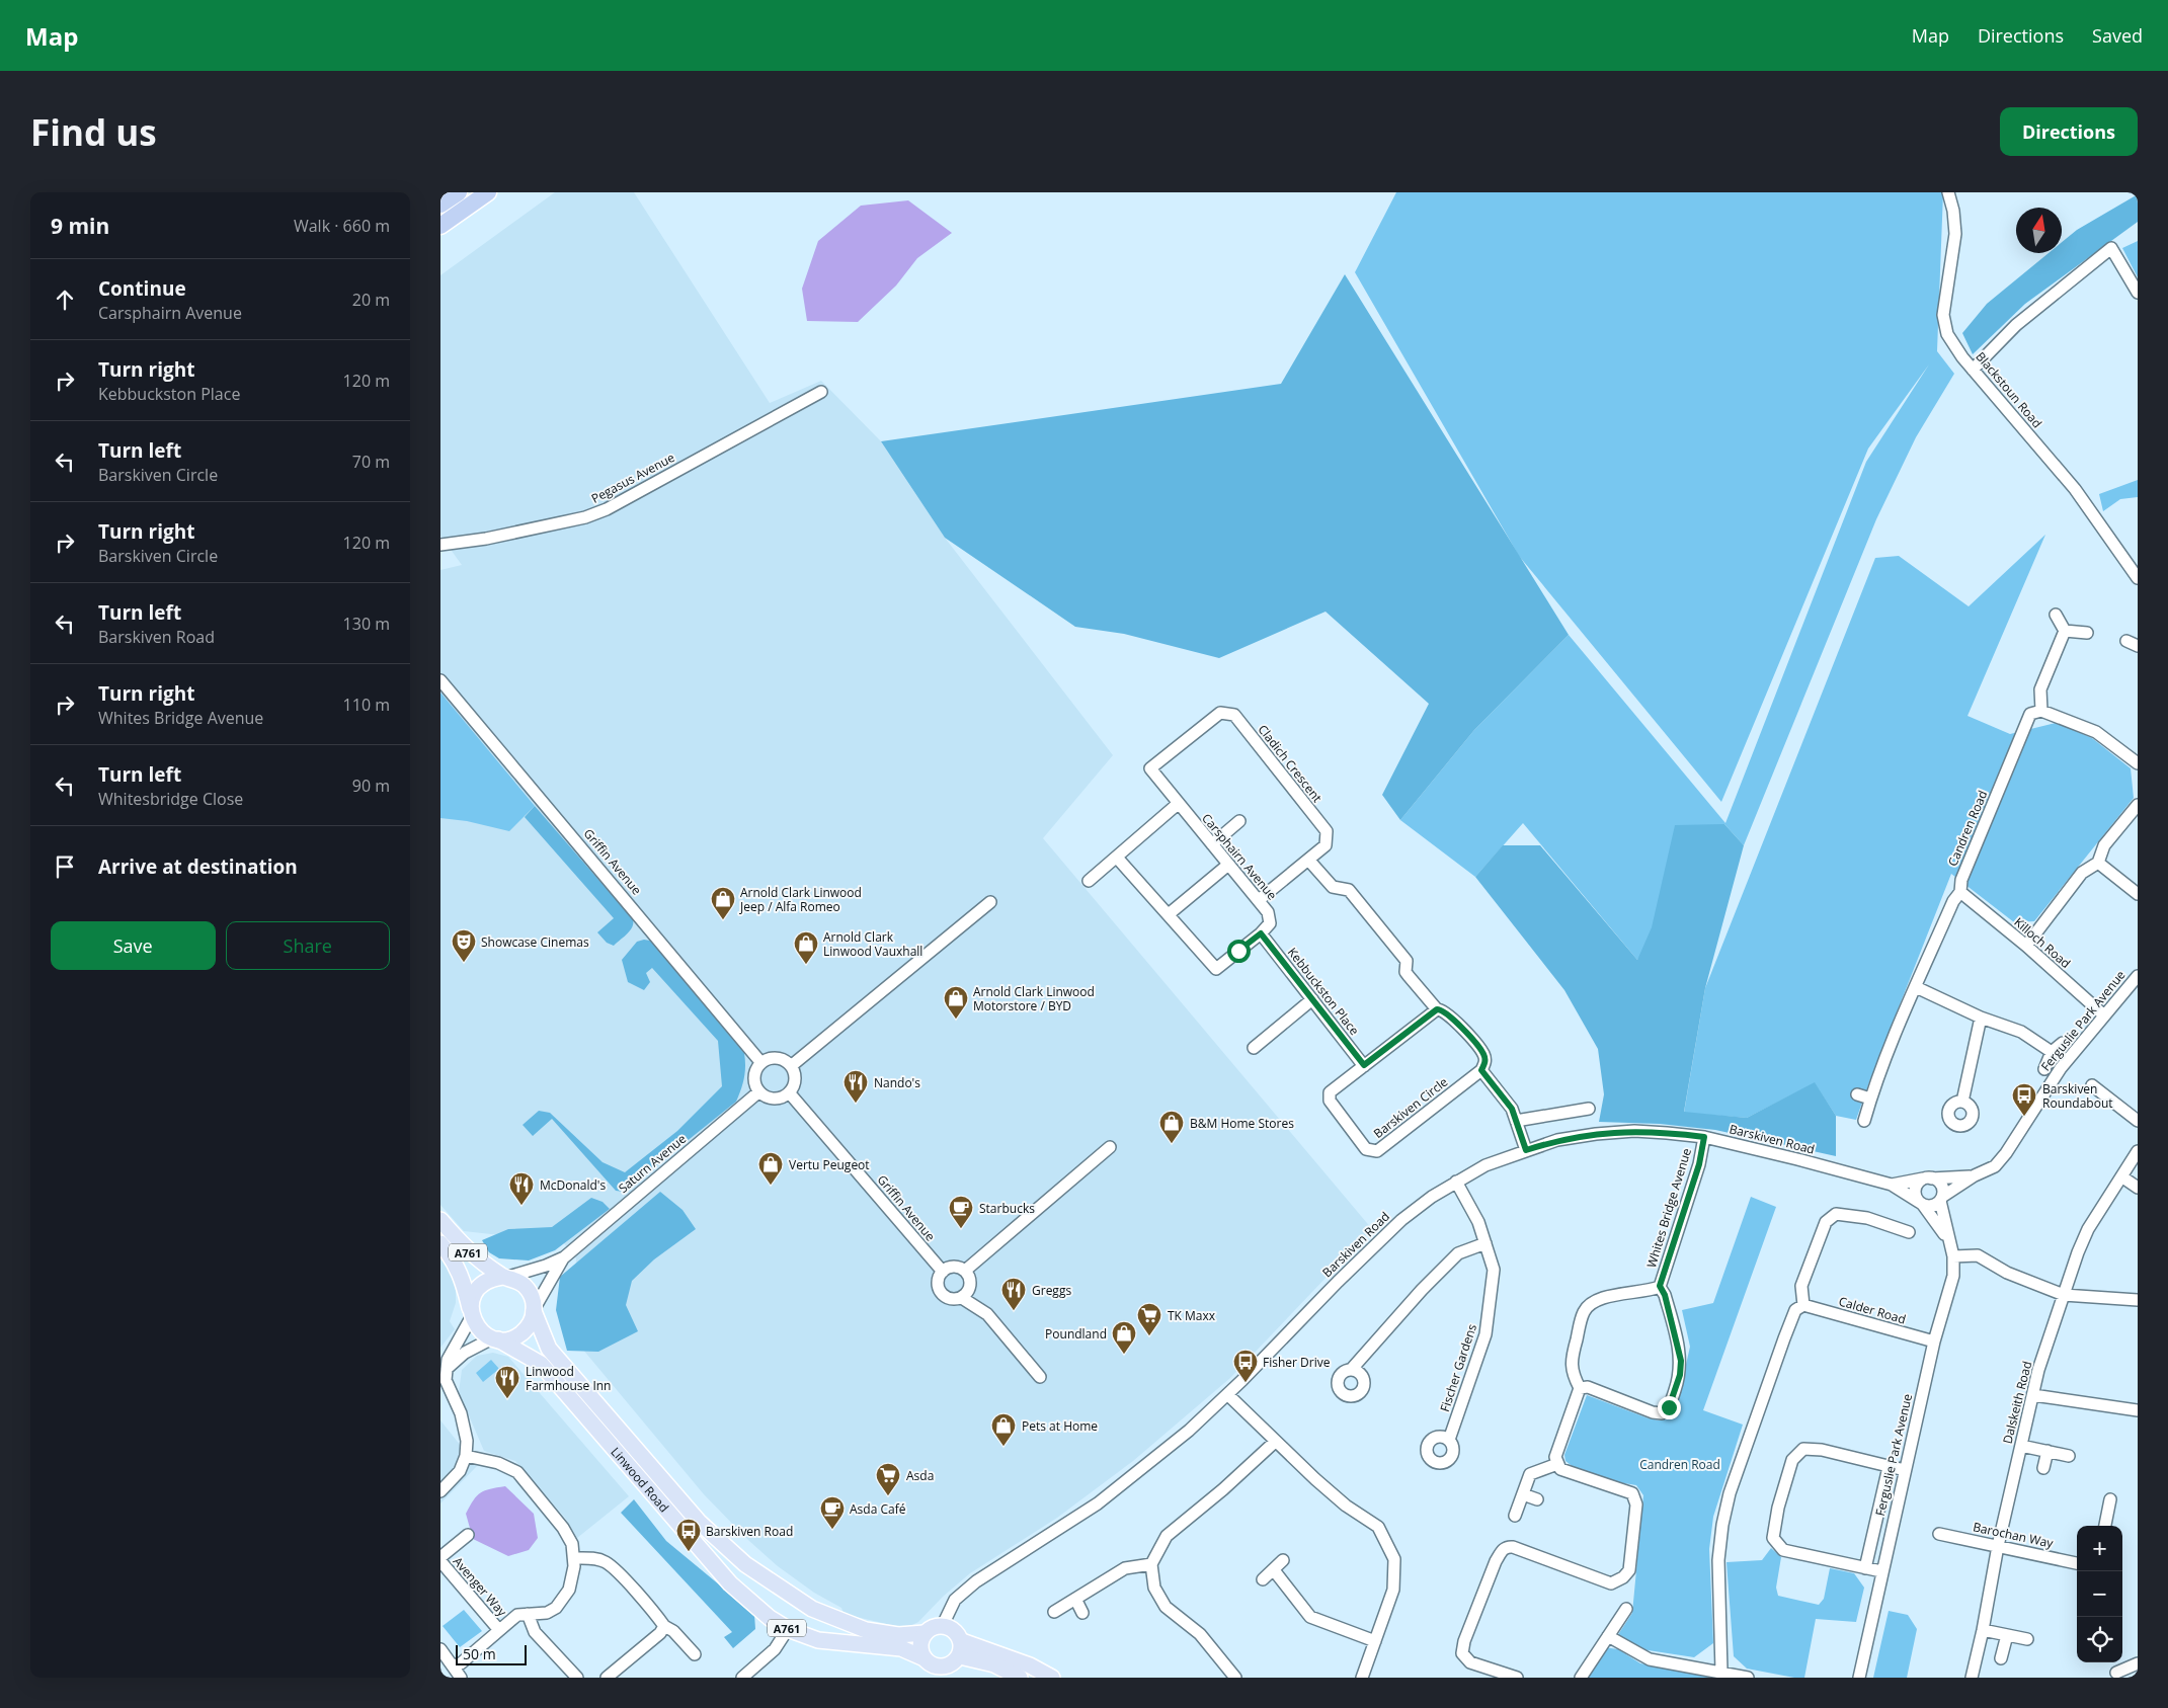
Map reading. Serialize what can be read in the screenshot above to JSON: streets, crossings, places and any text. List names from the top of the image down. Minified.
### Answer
{"streets":{"main road":["A761","Linwood Road"],"street":["Blackstoun Road","Pegasus Avenue","Cladich Crescent","Candren Road","Carsphairn Avenue","Griffin Avenue","Killoch Road","Kebbuckston Place","Ferguslie Park Avenue","Barskiven Circle","Barskiven Road","Saturn Avenue","Whites Bridge Avenue","Calder Road","Fischer Gardens","Dalskeith Road","Barochan Way","Avenger Way"]},"crossings":[["Cladich Crescent","Carsphairn Avenue"],["Candren Road","Killoch Road"],["Carsphairn Avenue","Kebbuckston Place"],["Griffin Avenue","Saturn Avenue"],["Killoch Road","Ferguslie Park Avenue"],["Kebbuckston Place","Barskiven Circle"],["Ferguslie Park Avenue","Barskiven Road"],["Ferguslie Park Avenue","Calder Road"],["Barskiven Road","Whites Bridge Avenue"],["Barskiven Road","A761"],["Barskiven Road","Fischer Gardens"],["Barskiven Road","Linwood Road"],["Saturn Avenue","A761"],["Saturn Avenue","Linwood Road"],["A761","Linwood Road"],["Dalskeith Road","Barochan Way"]],"parks":["Candren Road"],"places":{"shop":["Arnold Clark Linwood Jeep / Alfa Romeo","Arnold Clark Linwood Vauxhall","Arnold Clark Linwood Motorstore / BYD","B&M Home Stores","Vertu Peugeot","Poundland","Pets at Home"],"theatre":["Showcase Cinemas"],"restaurant":["Nando's","McDonald's","Greggs","Linwood Farmhouse Inn"],"bus stop":["Barskiven Roundabout","Fisher Drive","Barskiven Road"],"cafe":["Starbucks","Asda Café"],"supermarket":["TK Maxx","Asda"]},"scale_bar":"50 m","north":"top","page":{"header":"Map","nav":["Map","Directions","Saved"],"buttons":["Directions",["Save","Share"]],"title":"Find us","heading":["9 min","Walk · 660 m"],"list":[["Continue","Carsphairn Avenue","20 m"],["Turn right","Kebbuckston Place","120 m"],["Turn left","Barskiven Circle","70 m"],["Turn right","Barskiven Circle","120 m"],["Turn left","Barskiven Road","130 m"],["Turn right","Whites Bridge Avenue","110 m"],["Turn left","Whitesbridge Close","90 m"],"Arrive at destination"],"map_buttons":["+","−"],"scale":"50 m"}}
